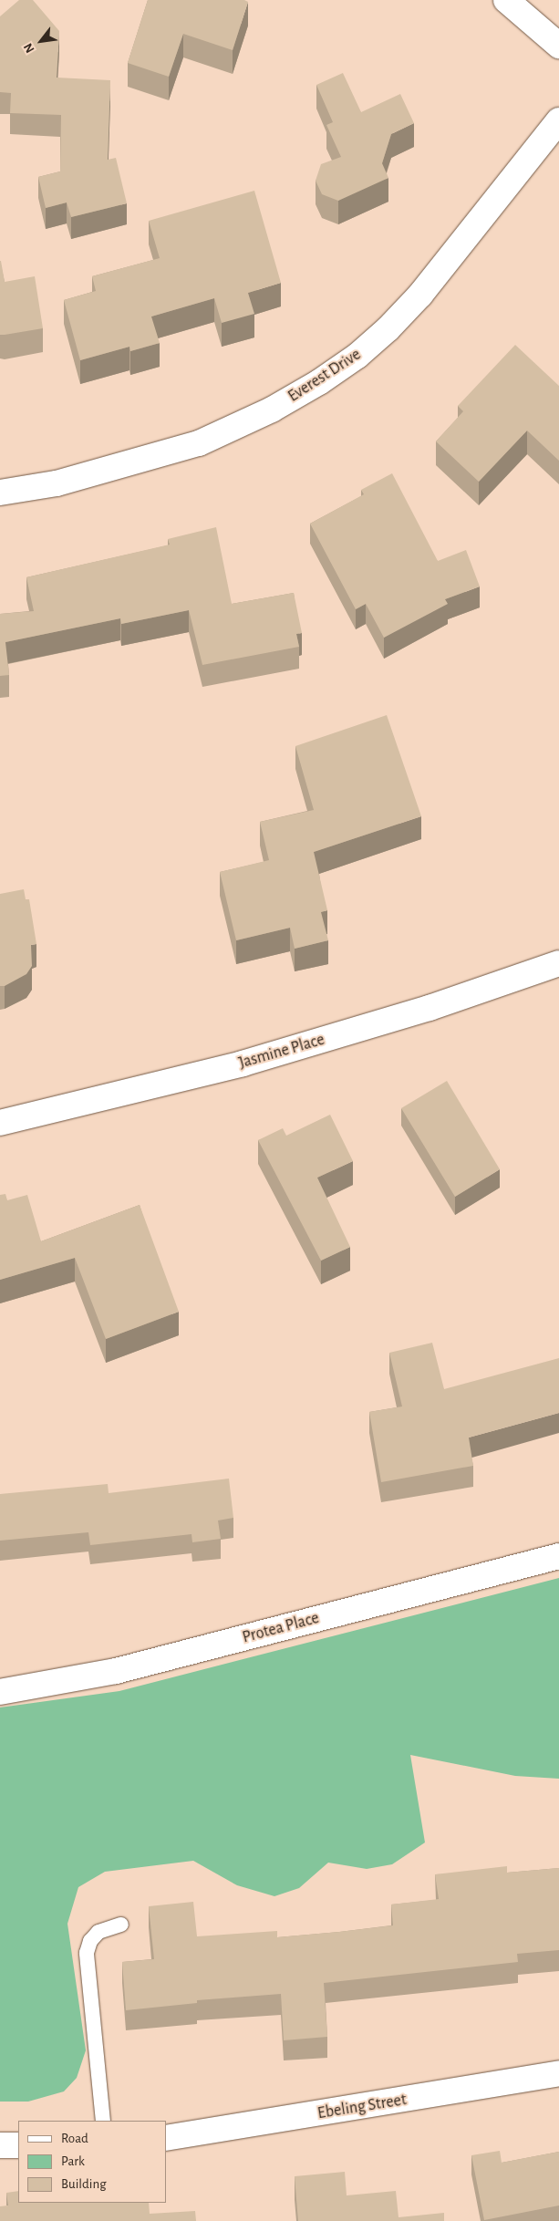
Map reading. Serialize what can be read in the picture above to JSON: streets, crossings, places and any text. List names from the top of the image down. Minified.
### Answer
{"streets":{"street":["Everest Drive","Jasmine Place","Protea Place","Ebeling Street"]},"legend":["Road","Park","Building"],"north":"bottom left"}
